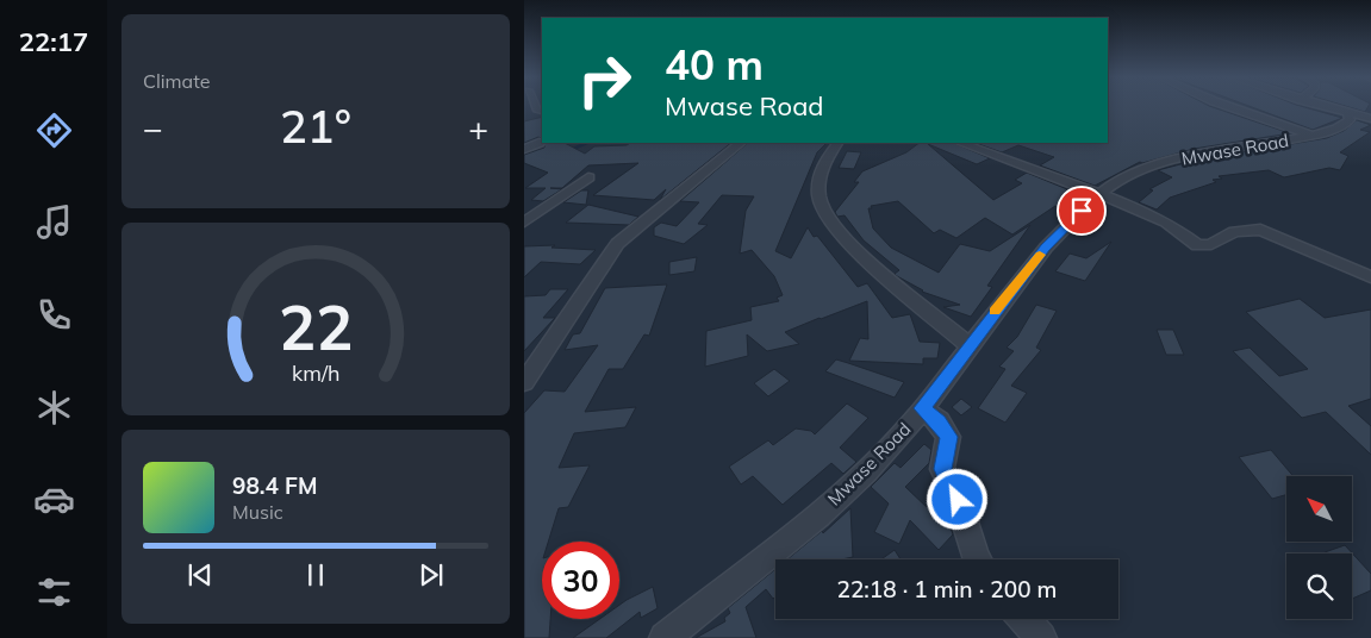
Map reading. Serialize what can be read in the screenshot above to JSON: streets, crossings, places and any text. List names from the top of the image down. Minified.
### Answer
{"streets":{"street":["Mwase Road"]},"north":"top left","page":{"tabs":"22:17","tile":"Climate","turn":["40 m","Mwase Road"],"heat":["−","21°","+"],"song":["98.4 FM","Music"],"limit":"30","trip":"22:18 · 1 min · 200 m","gauge":["22","km/h"]}}
